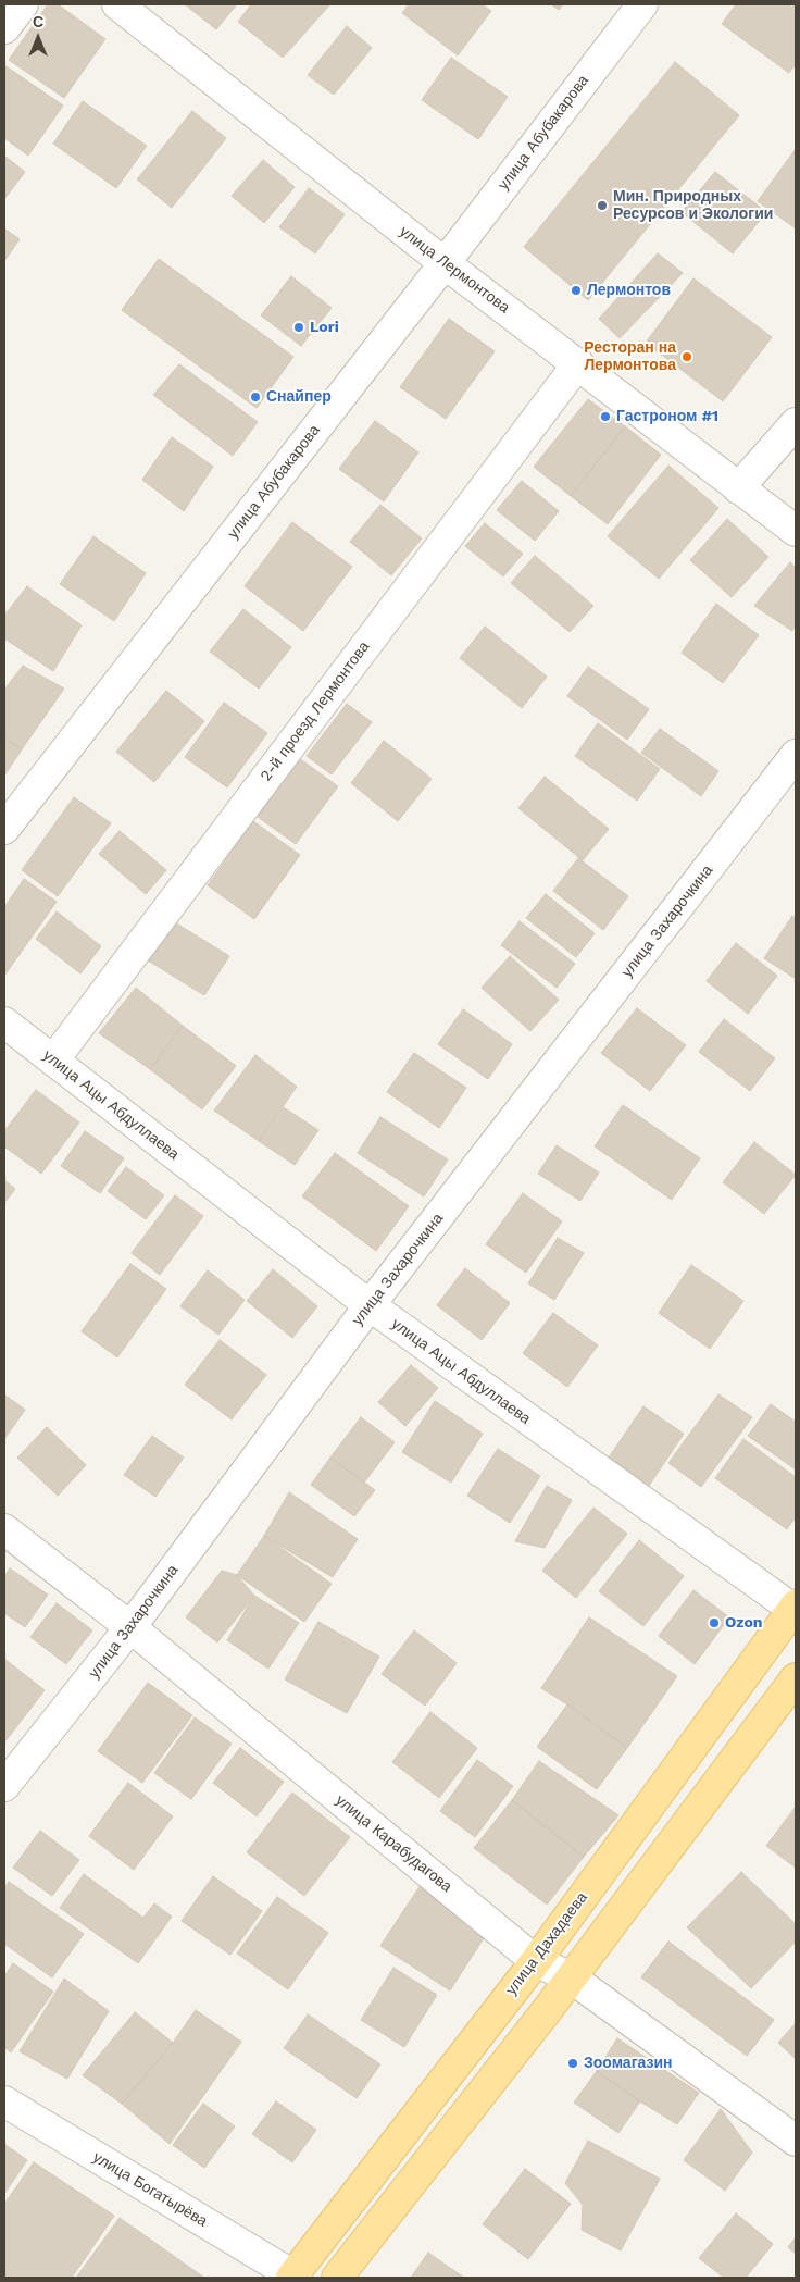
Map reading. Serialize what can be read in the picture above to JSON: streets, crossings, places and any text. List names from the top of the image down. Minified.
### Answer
{"streets":{"main road":["улица Дахадаева"],"street":["улица Абубакарова","улица Лермонтова","2-й проезд Лермонтова","улица Захарочкина","улица Ацы Абдуллаева","улица Карабудагова","улица Богатырёва"]},"crossings":[["улица Абубакарова","улица Лермонтова"],["улица Лермонтова","2-й проезд Лермонтова"],["2-й проезд Лермонтова","улица Ацы Абдуллаева"],["улица Захарочкина","улица Ацы Абдуллаева"],["улица Захарочкина","улица Карабудагова"],["улица Ацы Абдуллаева","улица Дахадаева"],["улица Карабудагова","улица Дахадаева"],["улица Дахадаева","улица Богатырёва"]],"places":["Мин. Природных Ресурсов и Экологии","Лермонтов","Lori","Ресторан на Лермонтова","Снайпер","Гастроном #1","Ozon","Зоомагазин"],"north":"top"}
